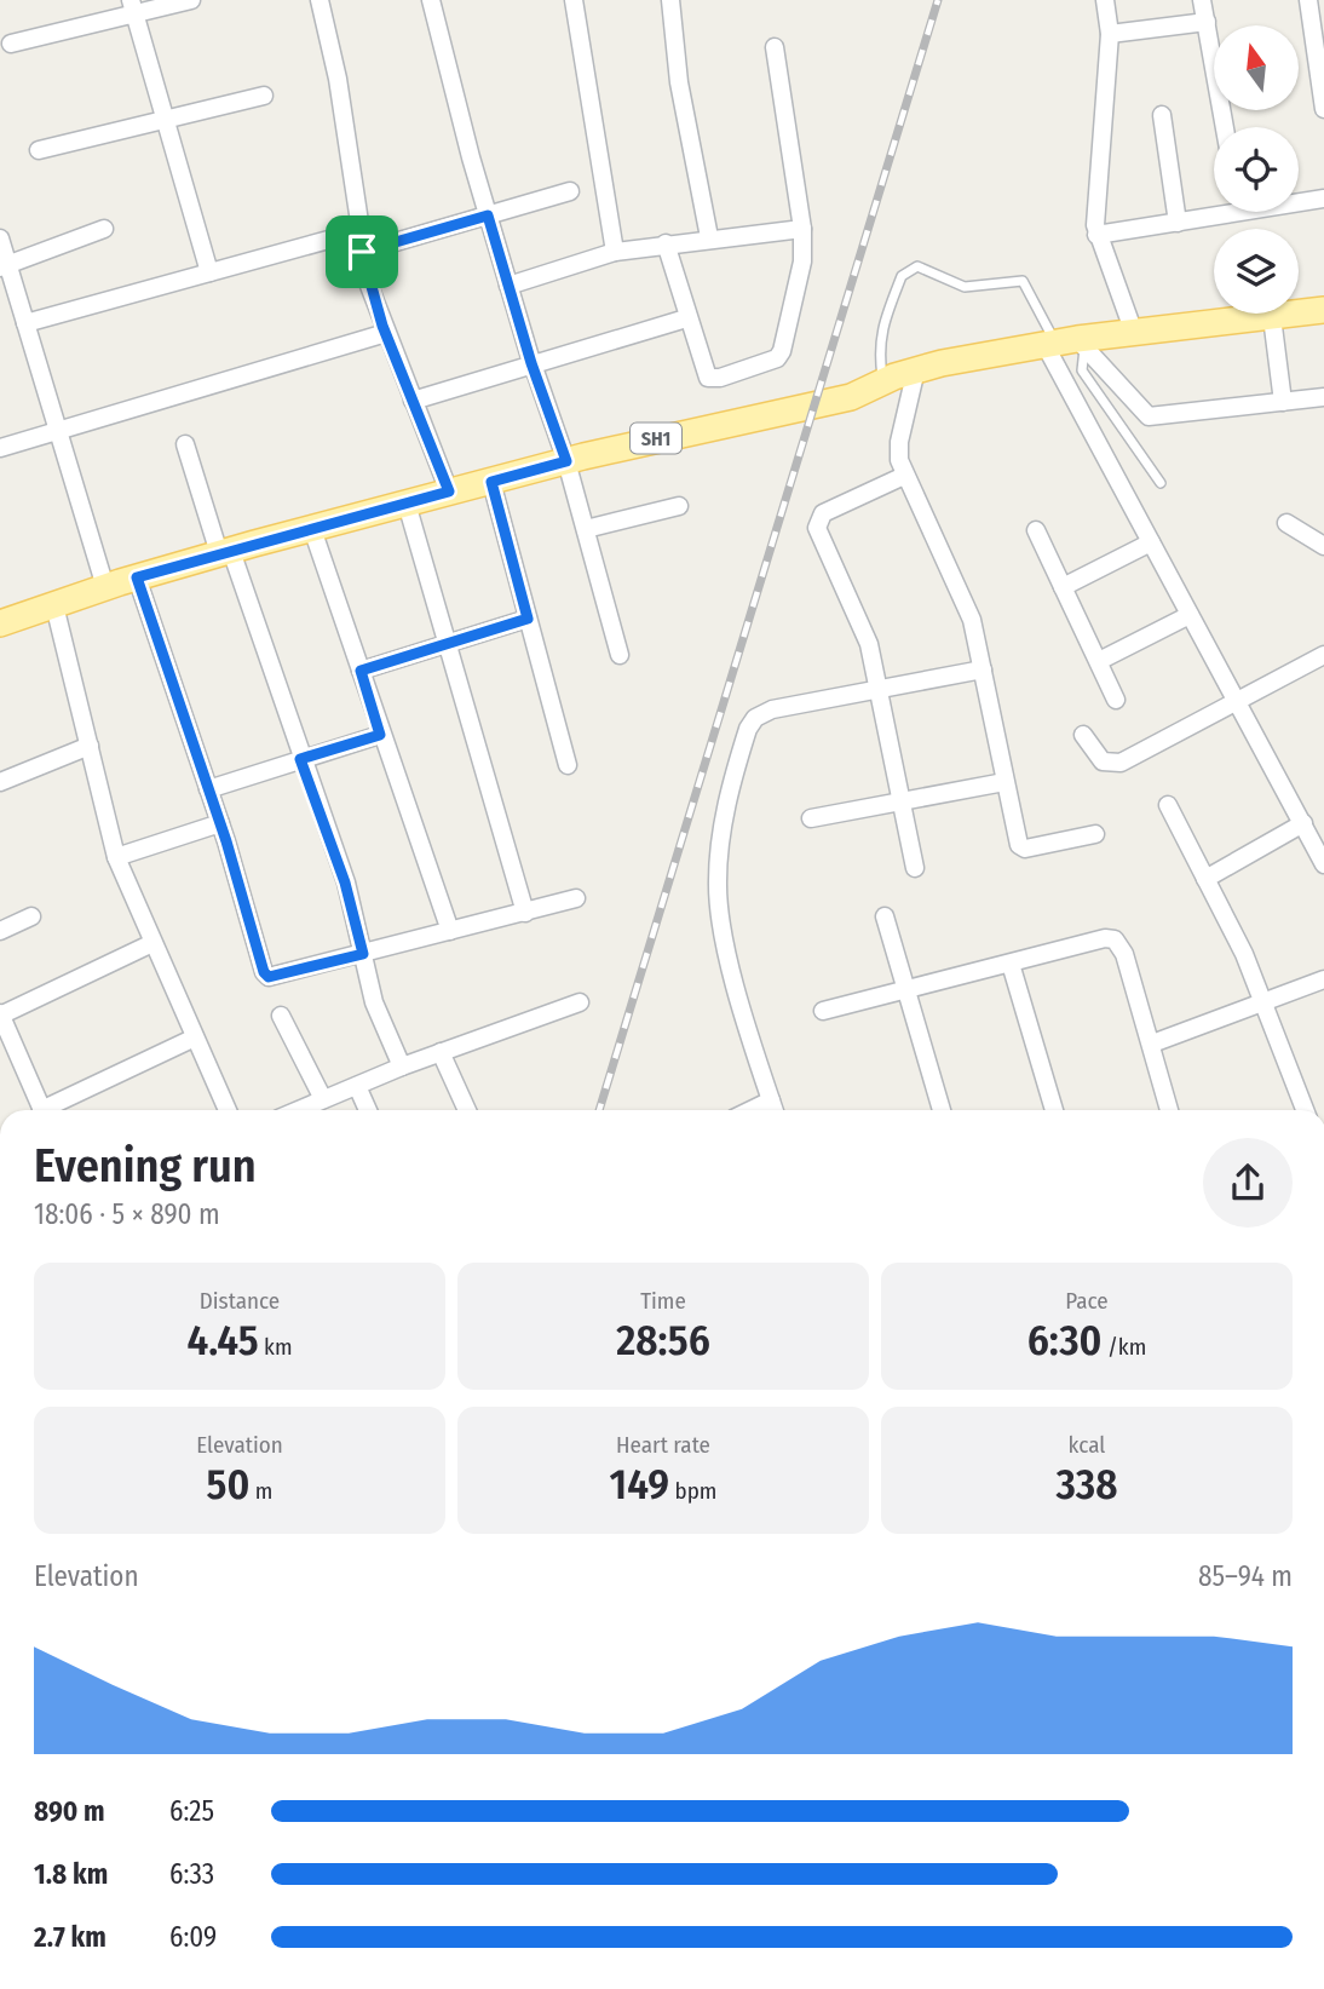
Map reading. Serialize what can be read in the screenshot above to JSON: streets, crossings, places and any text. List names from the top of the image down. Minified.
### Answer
{"streets":{"main road":["SH1"]},"north":"top","page":{"heading":["Evening run","18:06 · 5 × 890 m"],"stats":[["Distance","4.45 km"],["Time","28:56"],["Pace","6:30 /km"],["Elevation","50 m"],["Heart rate","149 bpm"],["kcal","338"]],"chart":["Elevation","85–94 m"],"list":[{"name":"890 m","note":"6:25"},{"name":"1.8 km","note":"6:33"},{"name":"2.7 km","note":"6:09"}]}}
